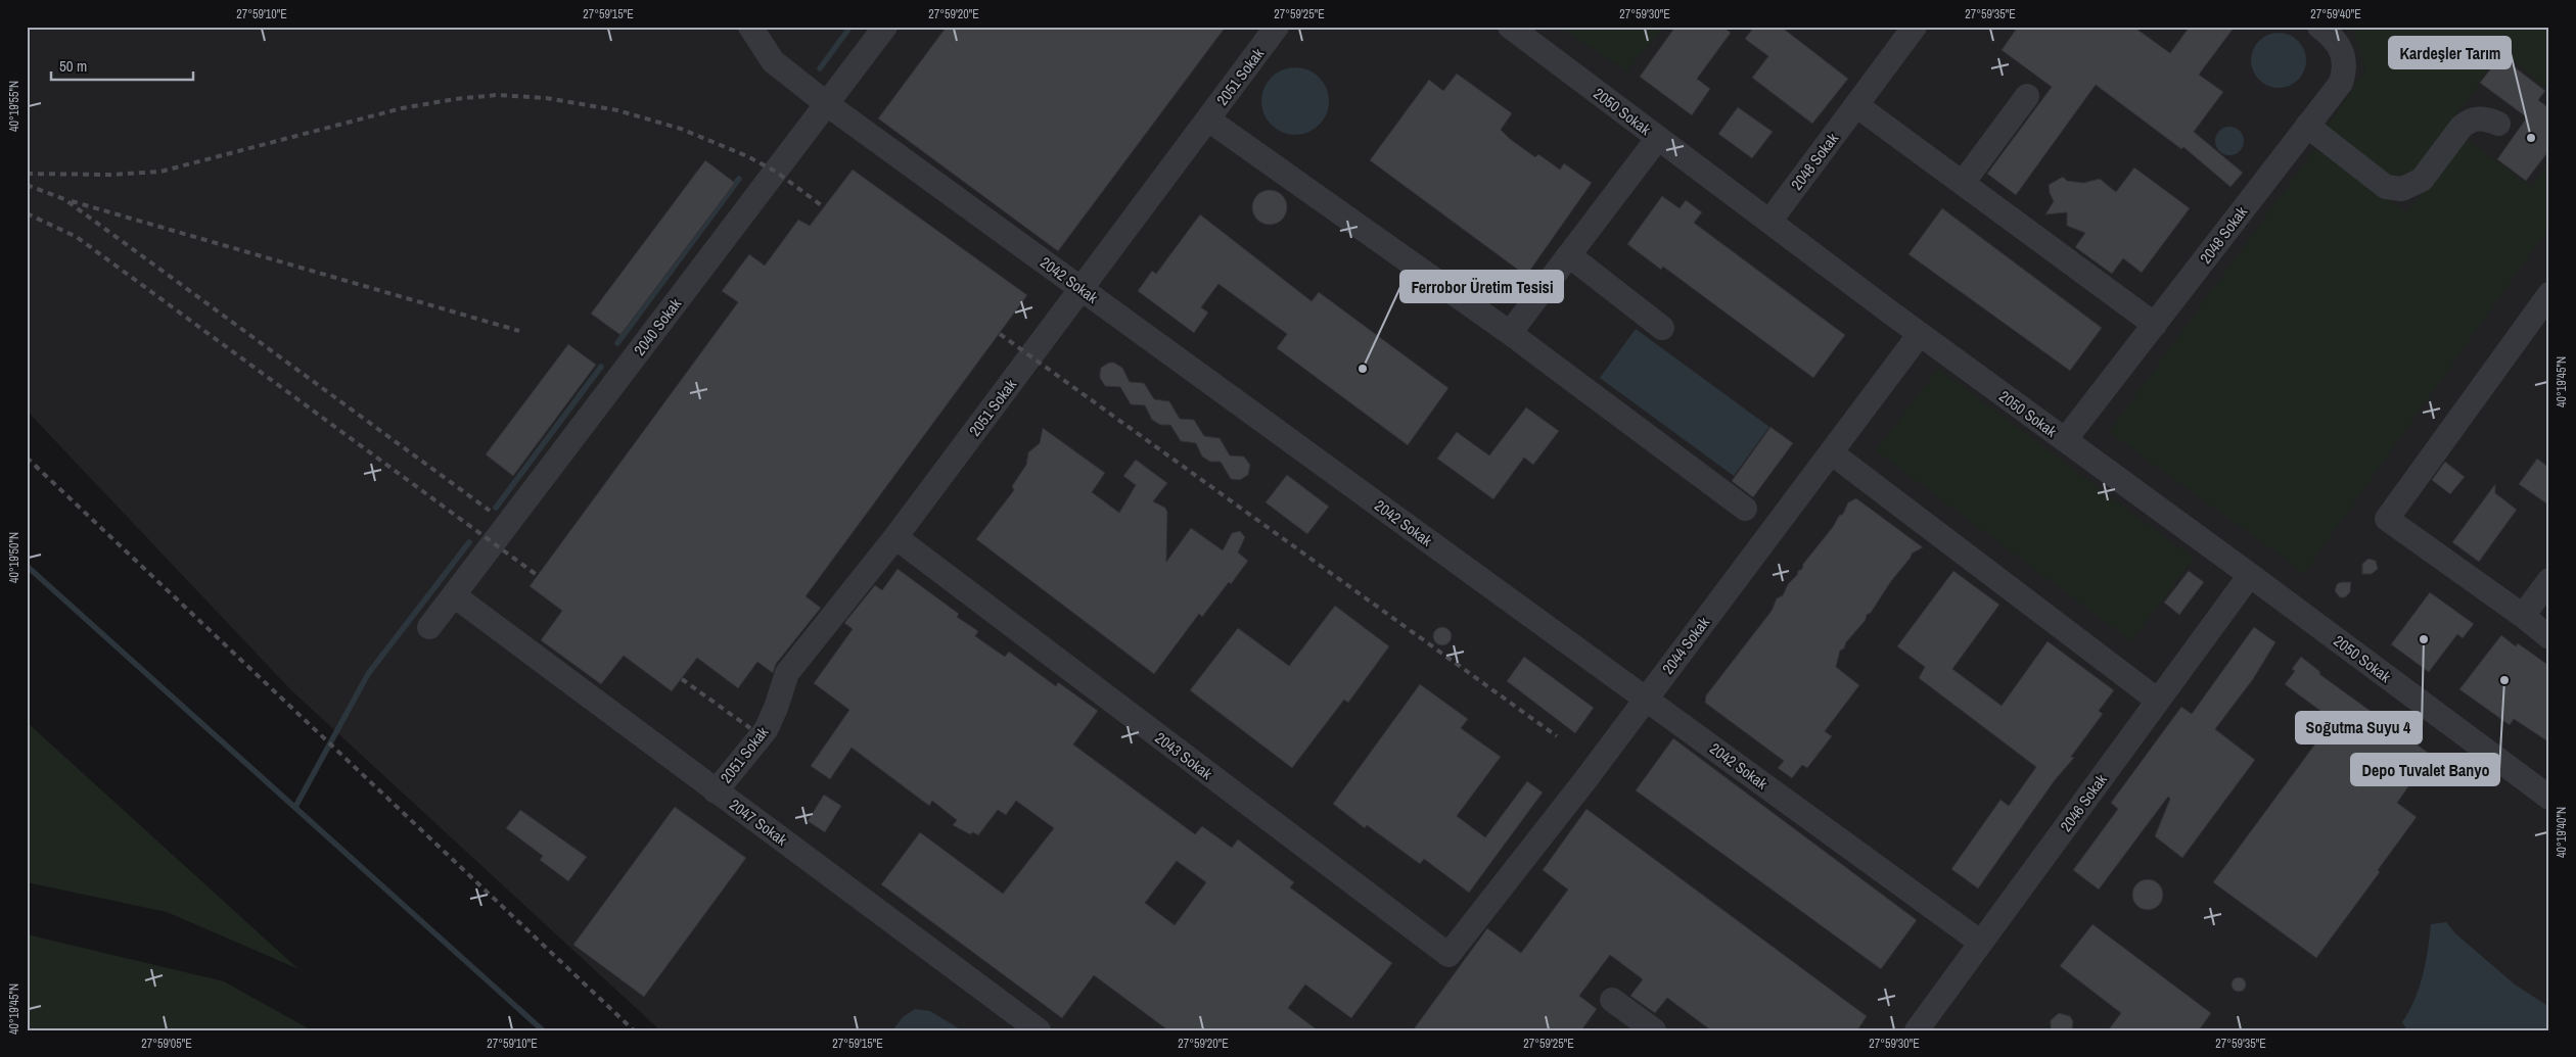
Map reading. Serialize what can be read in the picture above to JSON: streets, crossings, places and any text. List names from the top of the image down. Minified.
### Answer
{"streets":{"lane":["2051 Sokak","2050 Sokak","2048 Sokak","2042 Sokak","2040 Sokak","2044 Sokak","2043 Sokak","2046 Sokak","2047 Sokak"]},"crossings":[["2051 Sokak","2042 Sokak"],["2051 Sokak","2043 Sokak"],["2051 Sokak","2047 Sokak"],["2050 Sokak","2048 Sokak"],["2050 Sokak","2044 Sokak"],["2050 Sokak","2046 Sokak"],["2042 Sokak","2040 Sokak"],["2042 Sokak","2044 Sokak"],["2042 Sokak","2046 Sokak"],["2040 Sokak","2047 Sokak"],["2044 Sokak","2043 Sokak"]],"places":["Kardeşler Tarım","Ferrobor Üretim Tesisi","Soğutma Suyu 4","Depo Tuvalet Banyo"],"scale_bar":"50 m","coordinates":["27°59'10\"E","27°59'15\"E","27°59'20\"E","27°59'25\"E","27°59'30\"E","27°59'35\"E","27°59'40\"E","40°19'55\"N","40°19'45\"N","40°19'50\"N","40°19'40\"N","27°59'05\"E"]}
